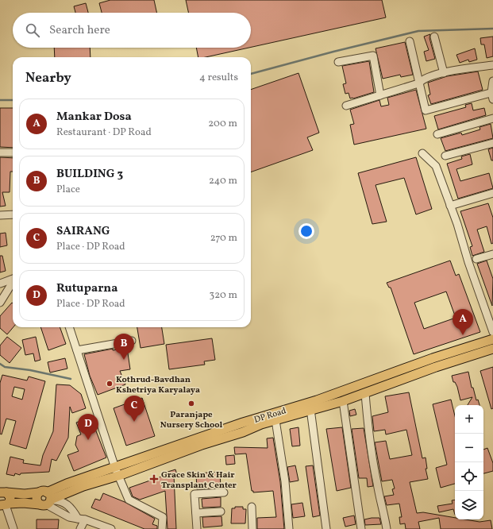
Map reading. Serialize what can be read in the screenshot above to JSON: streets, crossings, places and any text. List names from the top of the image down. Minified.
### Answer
{"streets":{"main road":["DP Road"]},"places":{"other":["Kothrud-Bavdhan Kshetriya Karyalaya","Paranjape Nursery School"],"health":["Grace Skin & Hair Transplant Center"]},"page":{"search":"Search here","heading":["Nearby","4 results"],"list":[{"mark":"A","name":"Mankar Dosa","note":"Restaurant · DP Road","value":"200 m"},{"mark":"B","name":"BUILDING 3","note":"Place","value":"240 m"},{"mark":"C","name":"SAIRANG","note":"Place · DP Road","value":"270 m"},{"mark":"D","name":"Rutuparna","note":"Place · DP Road","value":"320 m"}],"pins":["A","B","C","D"],"map_buttons":["+","−"]}}
